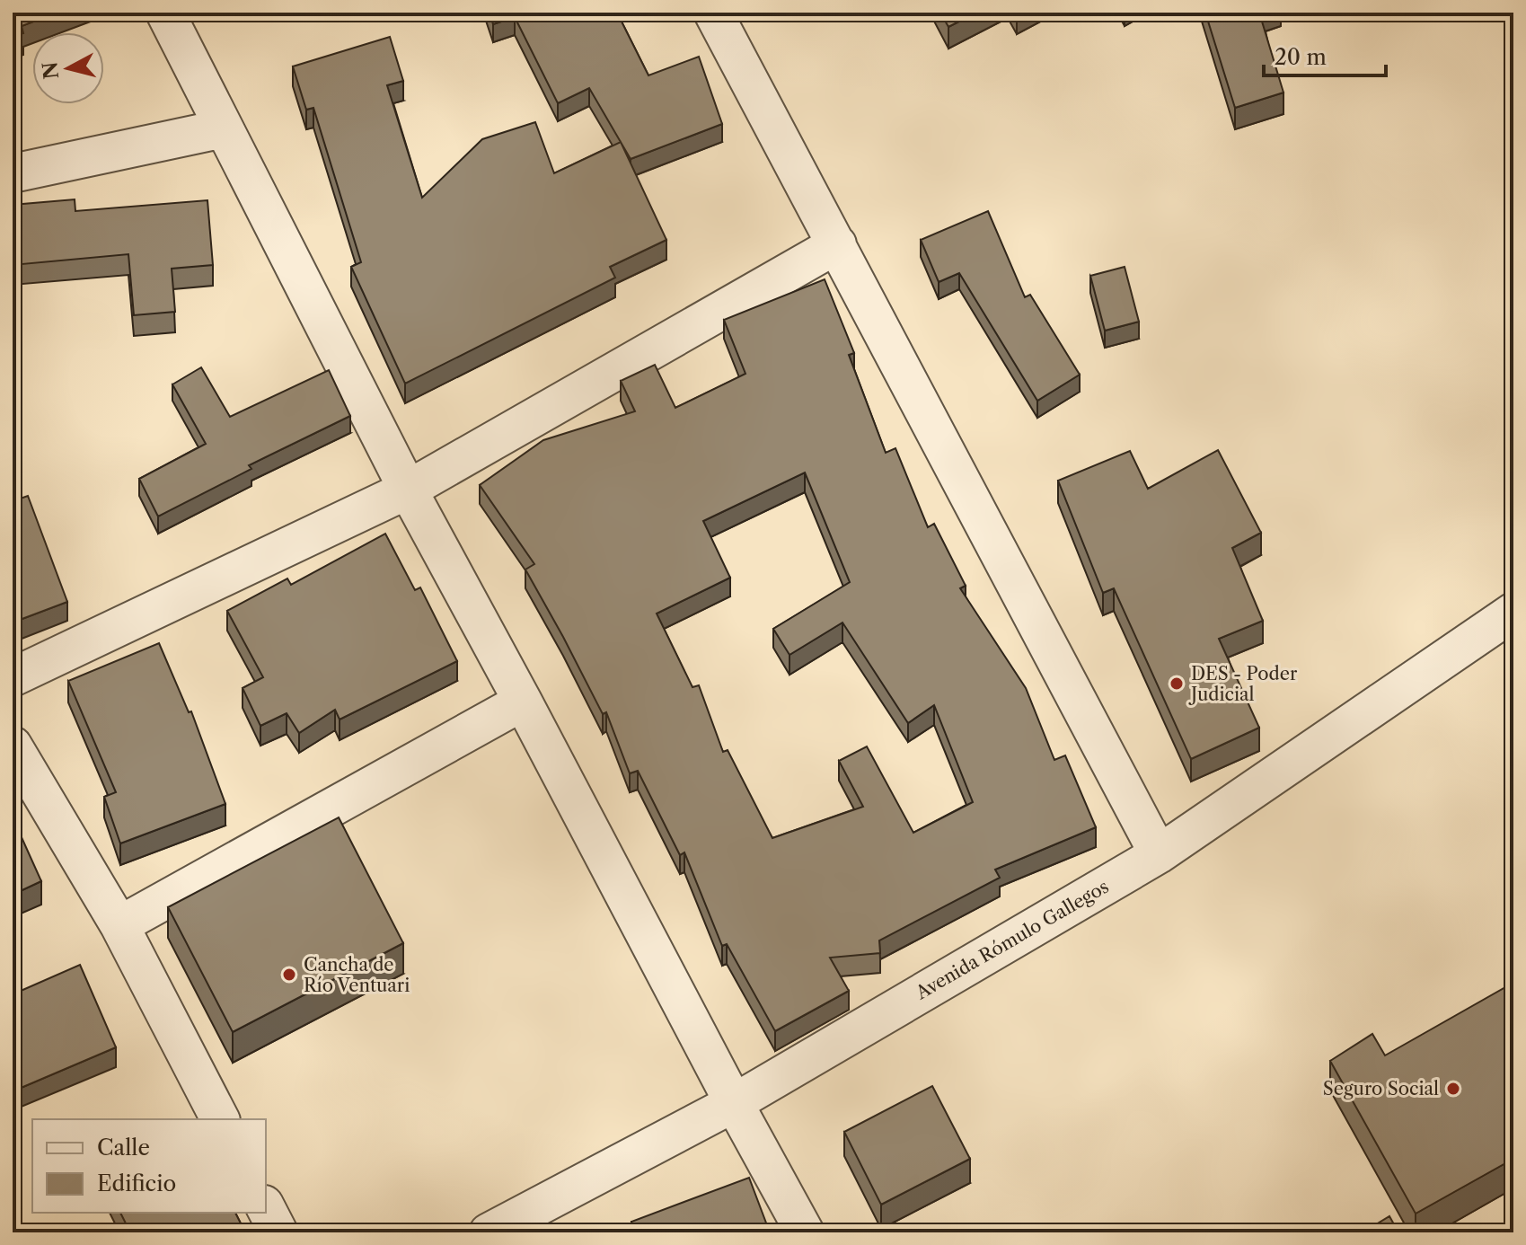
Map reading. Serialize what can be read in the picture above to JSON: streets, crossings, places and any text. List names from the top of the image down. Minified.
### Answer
{"streets":{"street":["Avenida Rómulo Gallegos"]},"places":["DES - Poder Judicial","Cancha de Río Ventuari","Seguro Social"],"legend":["Calle","Edificio"],"scale_bar":"20 m","north":"left"}
